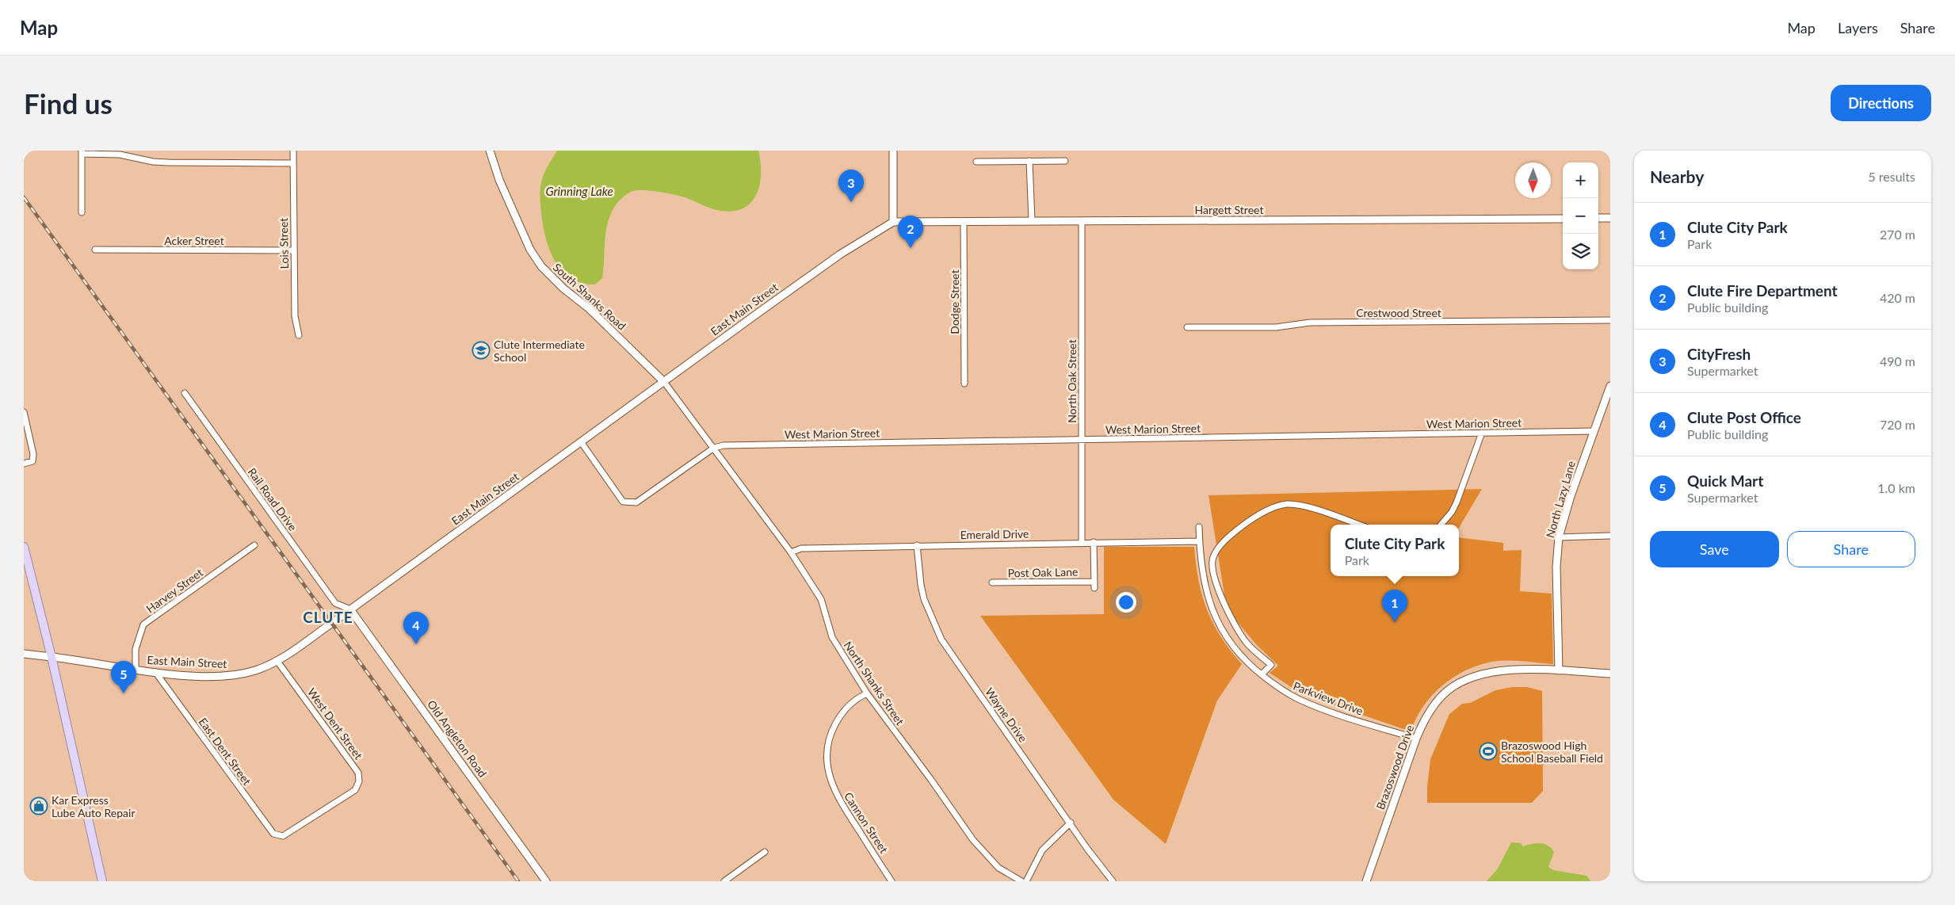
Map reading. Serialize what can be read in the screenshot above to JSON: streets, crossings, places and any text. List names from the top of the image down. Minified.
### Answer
{"streets":{"street":["Hargett Street","Acker Street","Lois Street","South Shanks Road","Dodge Street","East Main Street","Crestwood Street","North Oak Street","West Marion Street","Rail Road Drive","North Lazy Lane","Emerald Drive","Post Oak Lane","Harvey Street","North Shanks Street","Parkview Drive","Wayne Drive","West Dent Street","Old Angleton Road","East Dent Street","Brazoswood Drive","Cannon Street"]},"crossings":[["Hargett Street","Dodge Street"],["Hargett Street","East Main Street"],["Hargett Street","North Oak Street"],["Acker Street","Lois Street"],["South Shanks Road","East Main Street"],["South Shanks Road","North Shanks Street"],["East Main Street","Rail Road Drive"],["East Main Street","Harvey Street"],["East Main Street","North Shanks Street"],["East Main Street","West Dent Street"],["East Main Street","Old Angleton Road"],["East Main Street","East Dent Street"],["North Oak Street","West Marion Street"],["North Oak Street","Emerald Drive"],["West Marion Street","North Lazy Lane"],["West Marion Street","North Shanks Street"],["Rail Road Drive","Old Angleton Road"],["North Lazy Lane","Brazoswood Drive"],["Emerald Drive","North Shanks Street"],["Emerald Drive","Parkview Drive"],["Emerald Drive","Wayne Drive"],["North Shanks Street","Cannon Street"],["Parkview Drive","Brazoswood Drive"],["West Dent Street","East Dent Street"]],"districts":["CLUTE"],"water":["Grinning Lake"],"places":{"school or university":["Clute Intermediate School"],"sports":["Brazoswood High School Baseball Field"],"shop":["Kar Express Lube Auto Repair"]},"north":"bottom","page":{"header":"Map","nav":["Map","Layers","Share"],"buttons":["Directions",["Save","Share"]],"title":"Find us","heading":["Nearby","5 results"],"map_buttons":["+","−"],"pins":["3","2","1","4","5"],"list":[{"mark":"1","name":"Clute City Park","note":"Park","value":"270 m"},{"mark":"2","name":"Clute Fire Department","note":"Public building","value":"420 m"},{"mark":"3","name":"CityFresh","note":"Supermarket","value":"490 m"},{"mark":"4","name":"Clute Post Office","note":"Public building","value":"720 m"},{"mark":"5","name":"Quick Mart","note":"Supermarket","value":"1.0 km"}],"popup":["Clute City Park","Park"]}}
